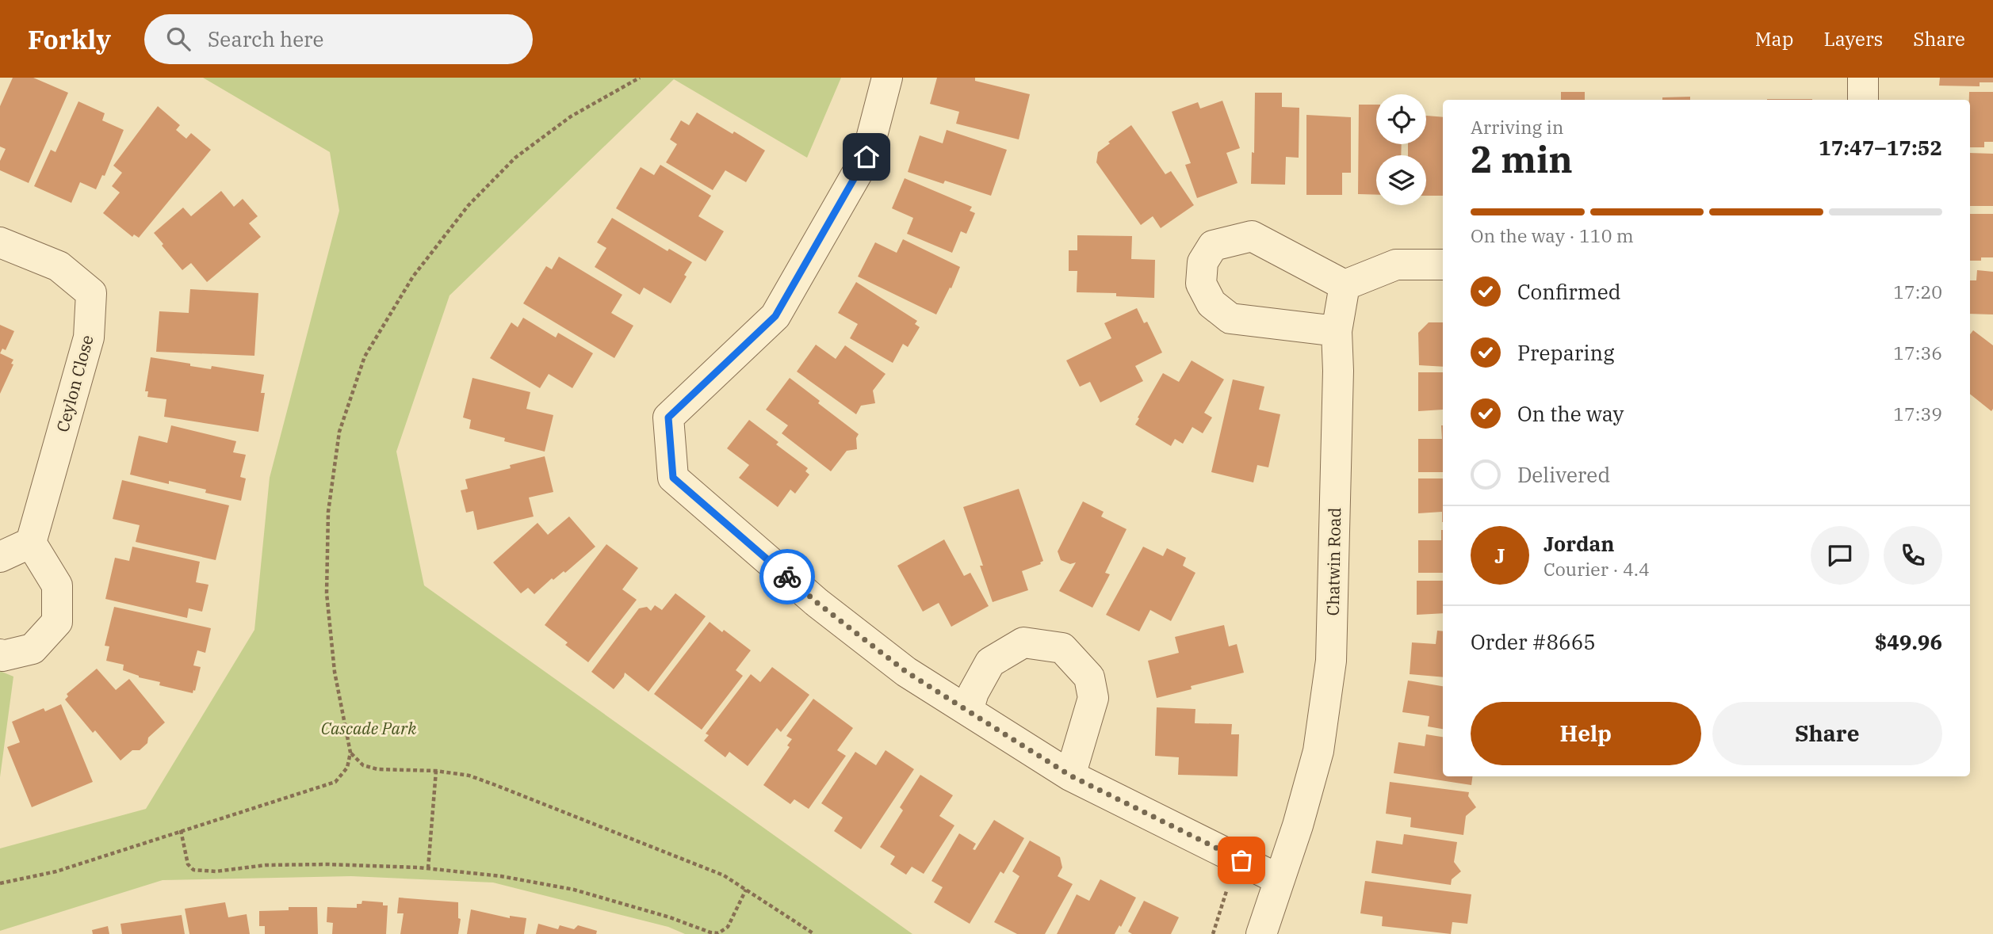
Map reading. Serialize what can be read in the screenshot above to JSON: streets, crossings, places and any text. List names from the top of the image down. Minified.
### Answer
{"streets":{"street":["Ceylon Close","Chatwin Road"]},"parks":["Cascade Park"],"page":{"header":"Forkly","search":"Search here","nav":["Map","Layers","Share"],"heading":["2 min","Arriving in","17:47–17:52"],"panel":["Jordan","Courier · 4.4","Order #8665","$49.96"],"bar":"On the way · 110 m","list":[["Confirmed","17:20"],["Preparing","17:36"],["On the way","17:39"],"Delivered"],"round":"J","buttons":["Help","Share"]}}
